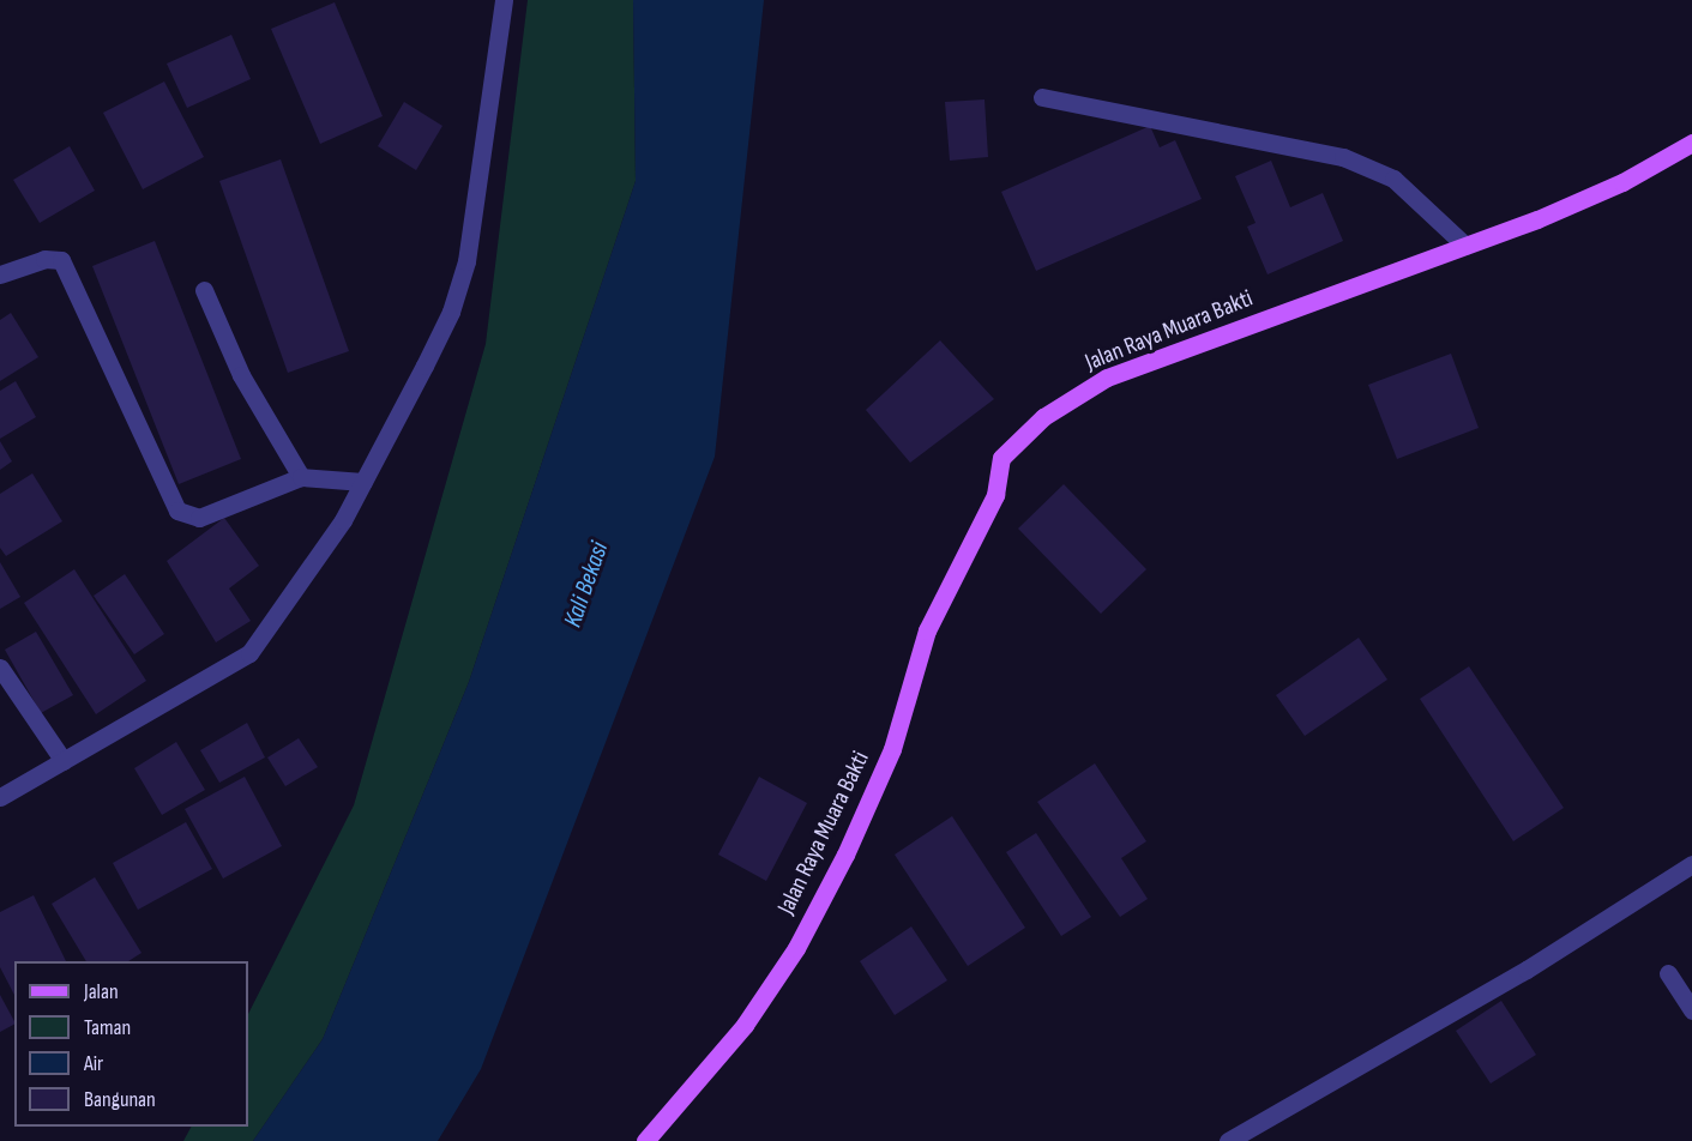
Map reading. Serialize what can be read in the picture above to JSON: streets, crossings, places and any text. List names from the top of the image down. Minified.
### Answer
{"streets":{"main road":["Jalan Raya Muara Bakti"]},"water":["Kali Bekasi"],"legend":["Jalan","Taman","Air","Bangunan"]}
